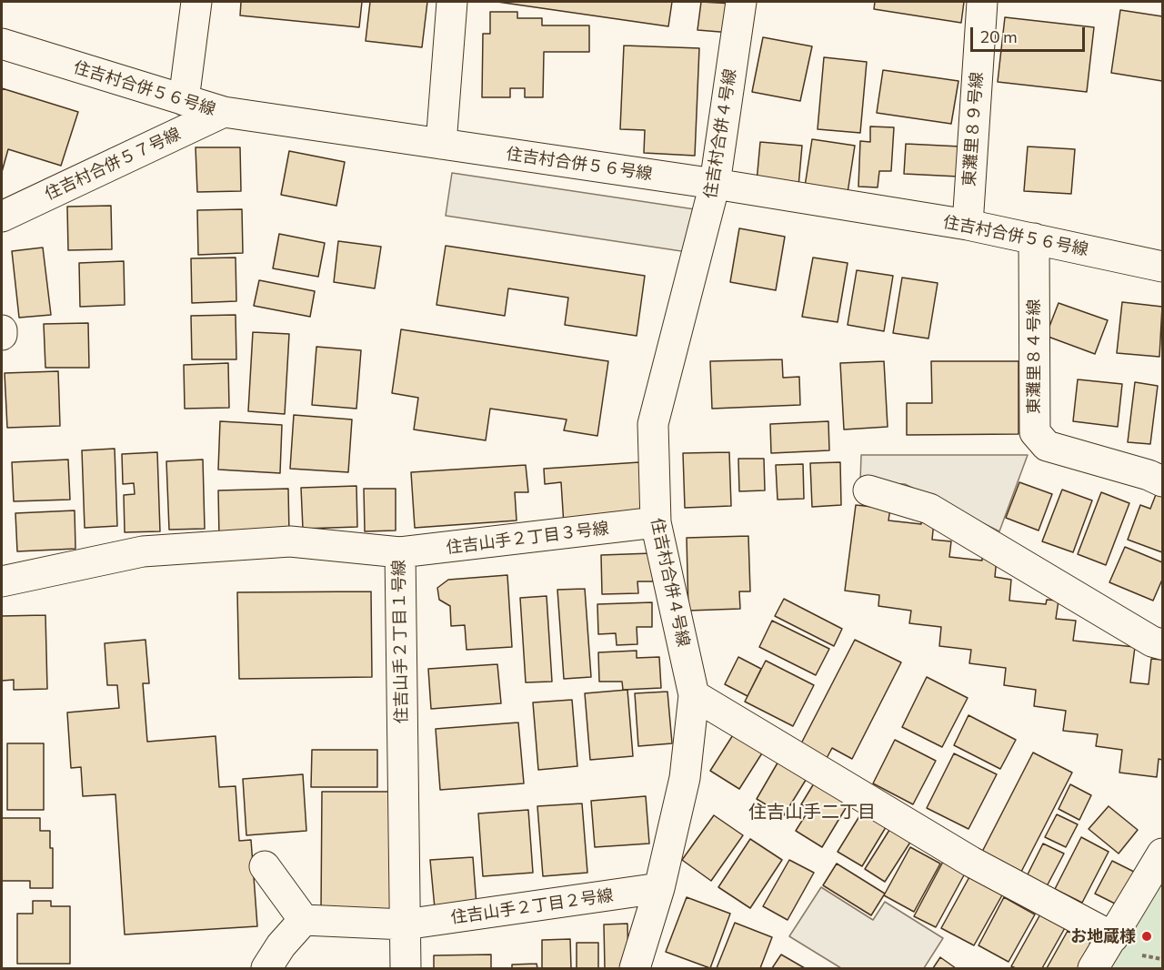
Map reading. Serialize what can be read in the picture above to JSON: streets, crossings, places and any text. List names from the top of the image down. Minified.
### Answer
{"streets":{"street":["住吉村合併５６号線","東灘里８９号線","住吉村合併４号線","住吉村合併５７号線","東灘里８４号線","住吉山手２丁目３号線","住吉山手２丁目１号線","住吉山手２丁目２号線"]},"crossings":[["住吉村合併５６号線","東灘里８９号線"],["住吉村合併５６号線","住吉村合併４号線"],["住吉村合併５６号線","住吉村合併５７号線"],["住吉村合併５６号線","東灘里８４号線"],["住吉村合併４号線","住吉山手２丁目３号線"],["住吉村合併４号線","住吉山手２丁目２号線"],["住吉山手２丁目３号線","住吉山手２丁目１号線"],["住吉山手２丁目１号線","住吉山手２丁目２号線"]],"districts":["住吉山手二丁目"],"places":["お地蔵様"],"scale_bar":"20 m"}
